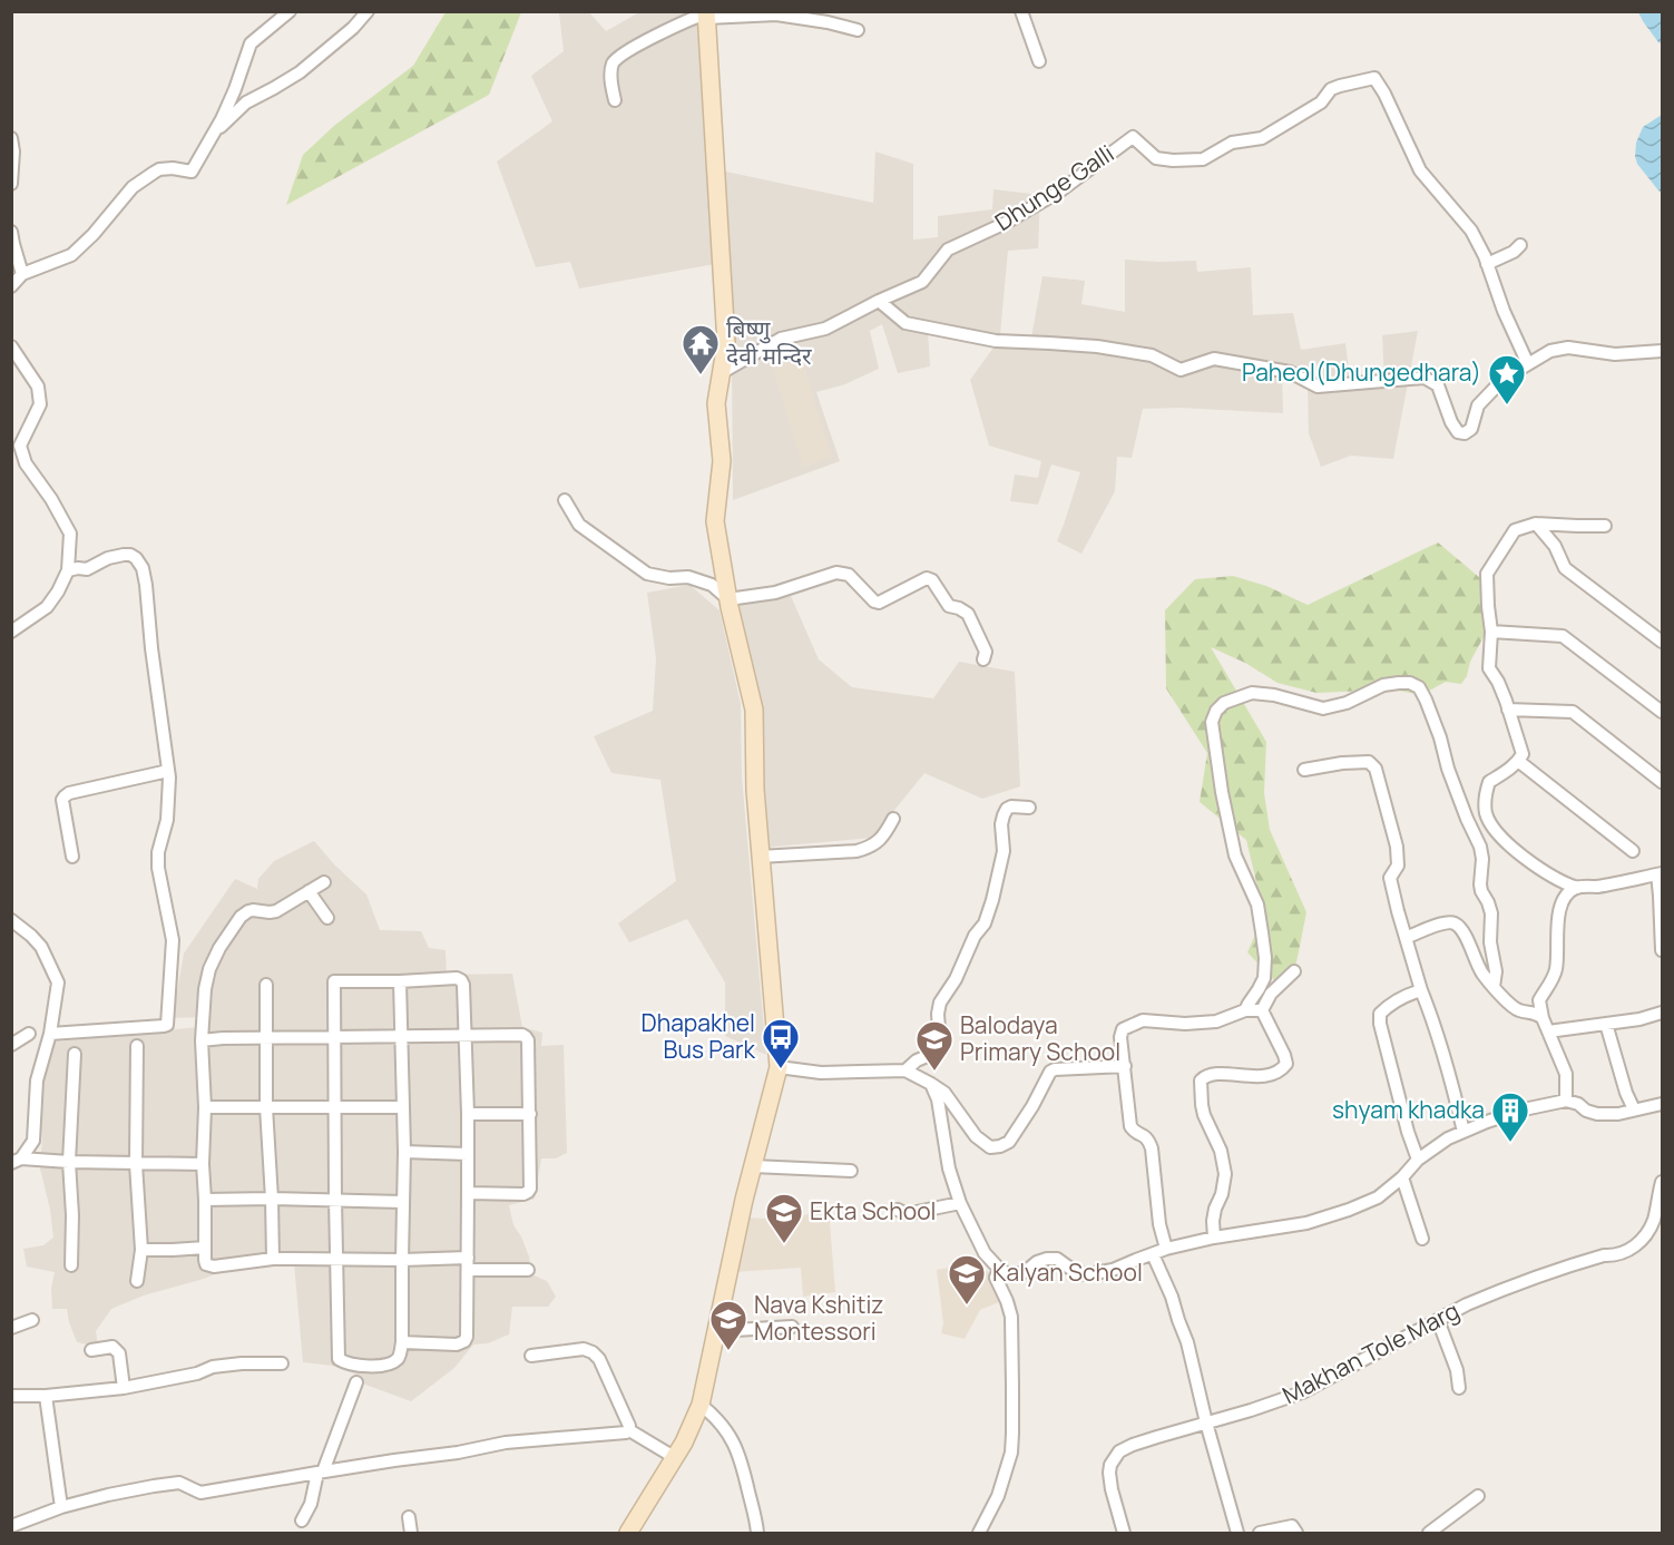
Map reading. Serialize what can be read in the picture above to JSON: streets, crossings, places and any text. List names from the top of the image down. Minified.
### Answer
{"streets":{"street":["Dhunge Galli","Makhan Tole Marg"]},"places":{"temple":["बिष्णु देवी मन्दिर"],"place":["Paheol(Dhungedhara)"],"bus stop":["Dhapakhel Bus Park"],"school or university":["Balodaya Primary School","Ekta School","Kalyan School","Nava Kshitiz Montessori"],"building":["shyam khadka"]}}
